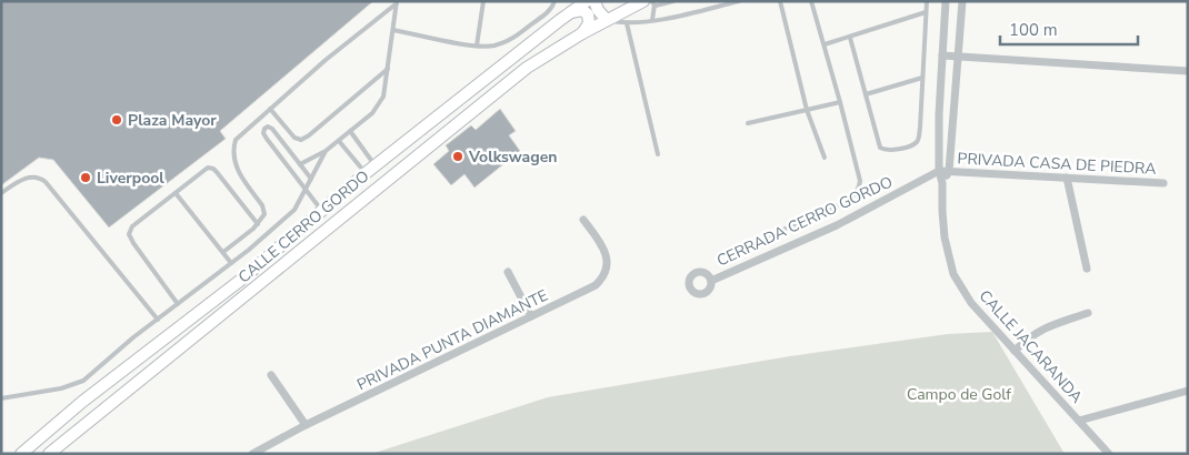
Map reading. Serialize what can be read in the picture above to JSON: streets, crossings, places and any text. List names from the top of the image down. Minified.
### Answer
{"streets":{"main road":["CALLE CERRO GORDO"],"street":["PRIVADA CASA DE PIEDRA","CERRADA CERRO GORDO","PRIVADA PUNTA DIAMANTE","CALLE JACARANDA"]},"crossings":[["PRIVADA CASA DE PIEDRA","CERRADA CERRO GORDO"],["PRIVADA CASA DE PIEDRA","CALLE JACARANDA"],["CERRADA CERRO GORDO","CALLE JACARANDA"]],"parks":["Campo de Golf"],"places":["Plaza Mayor","Volkswagen","Liverpool"],"scale_bar":"100 m"}
